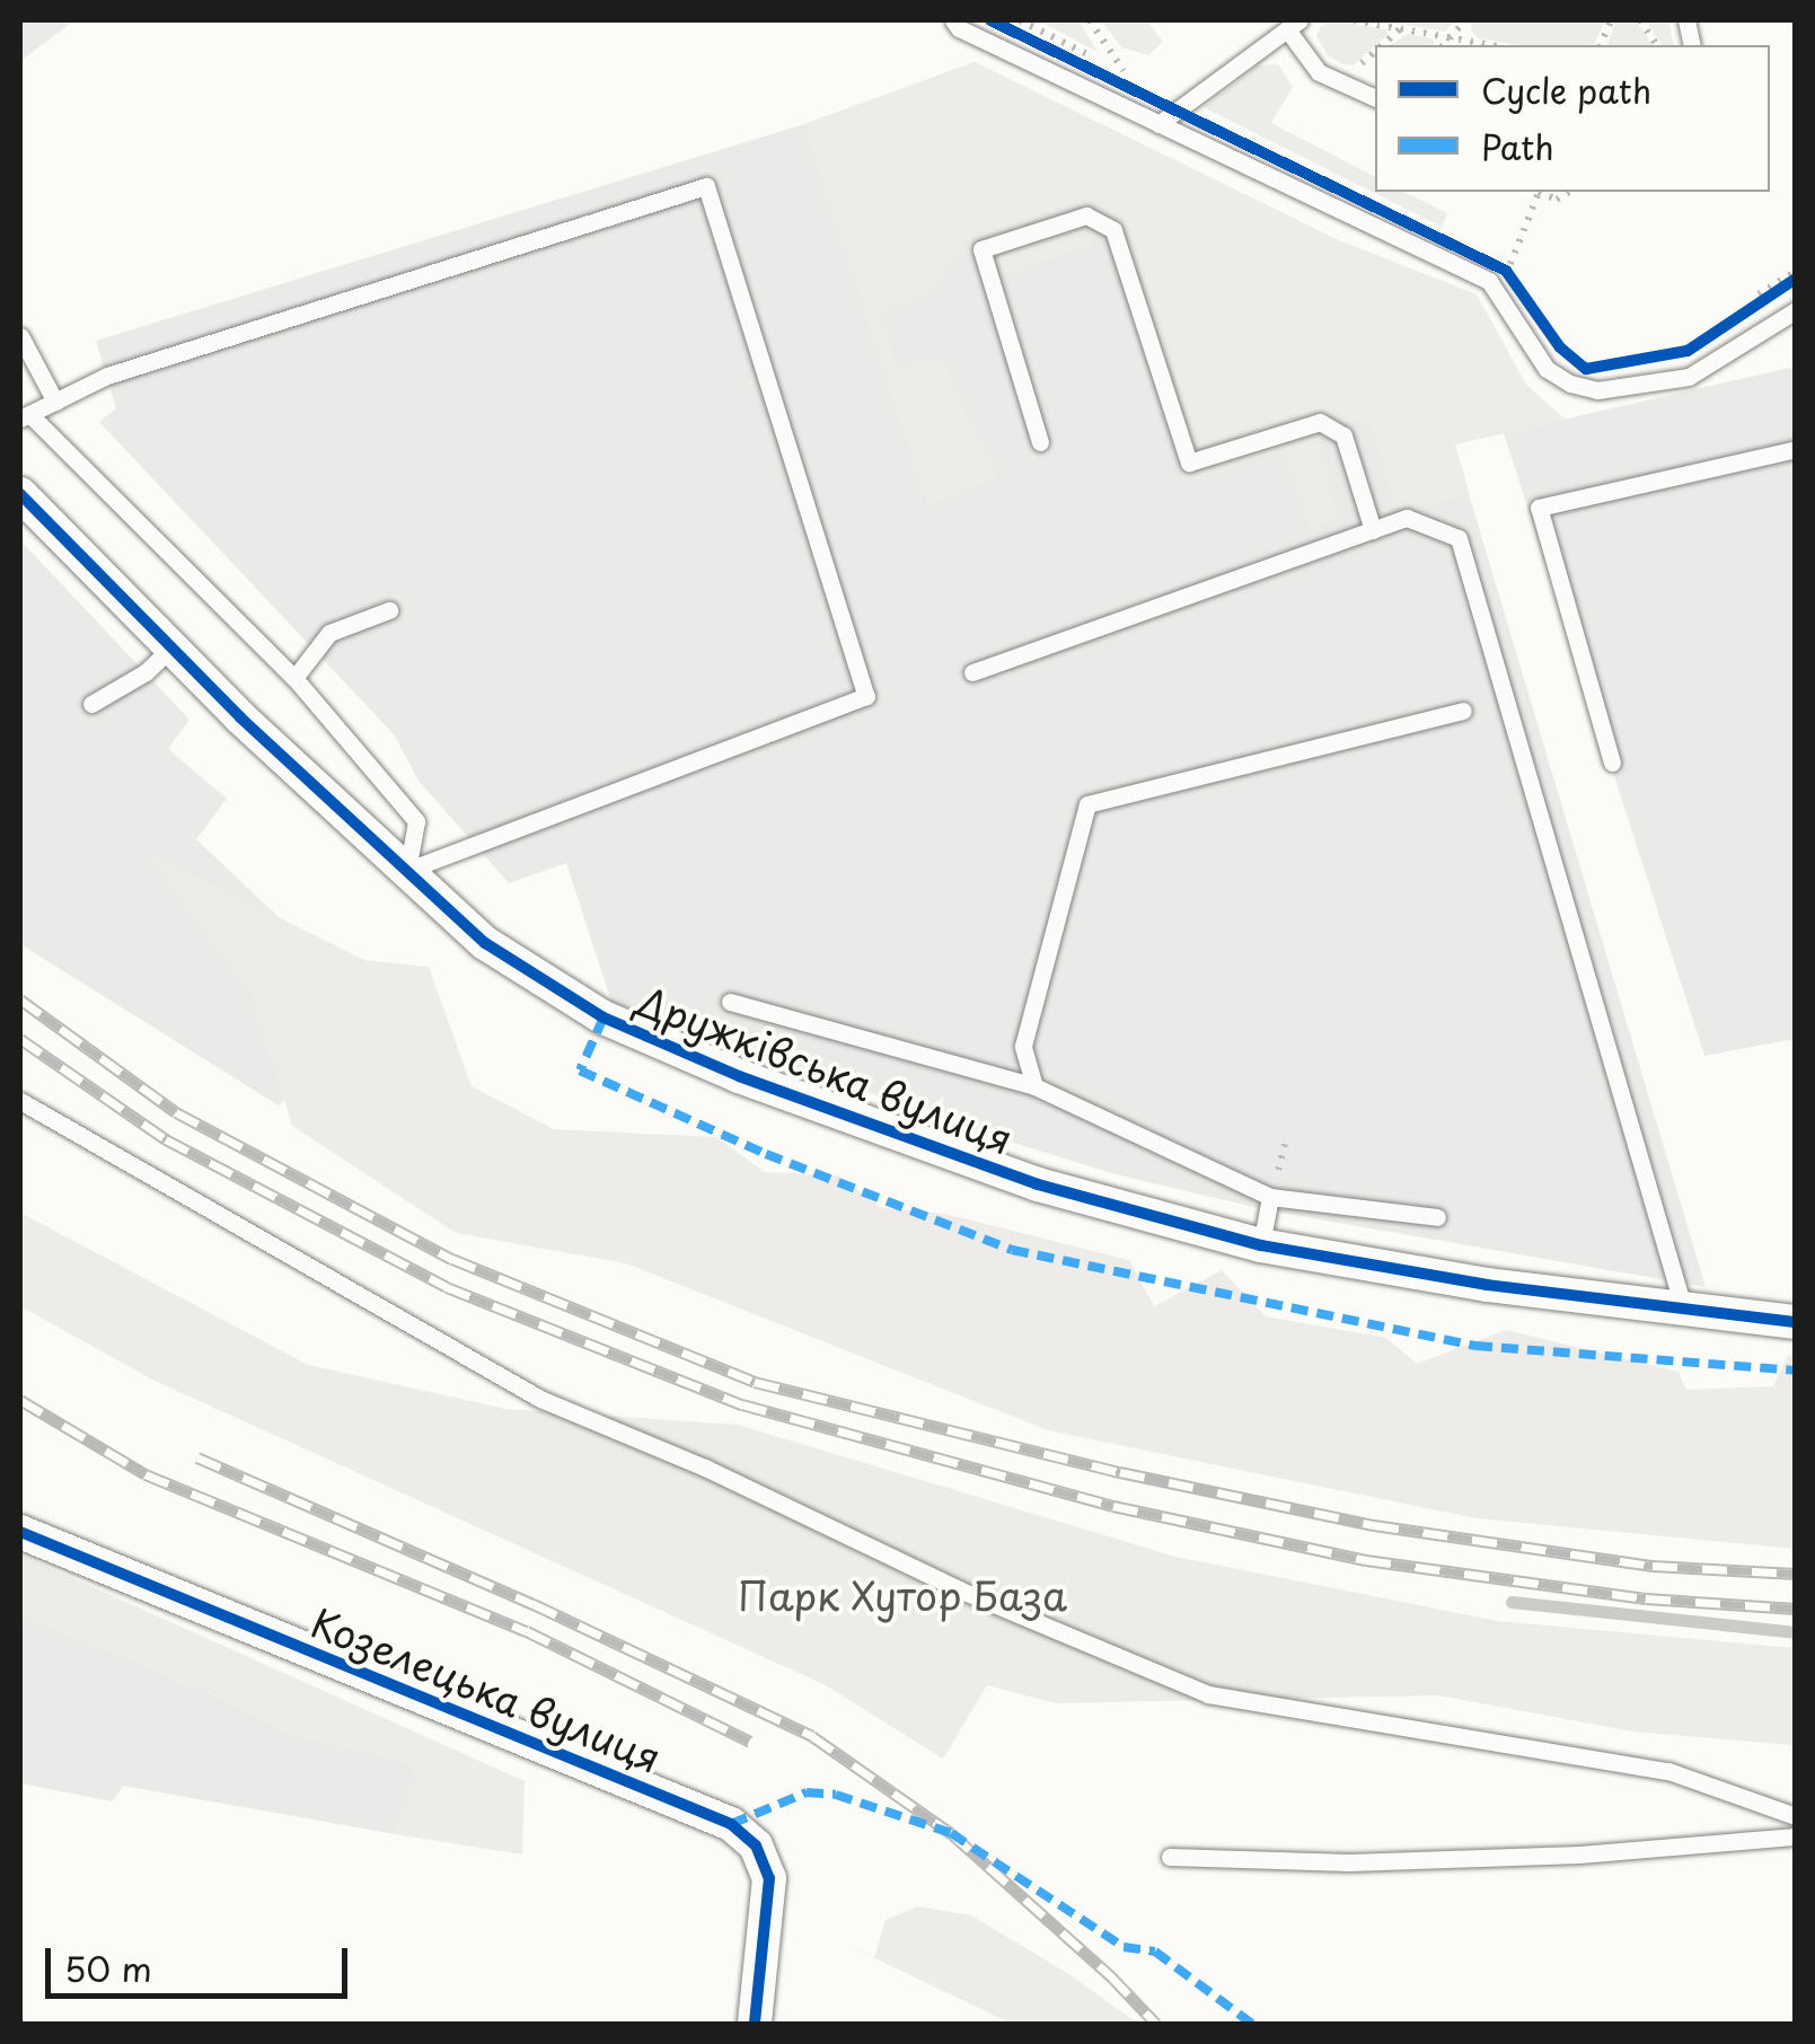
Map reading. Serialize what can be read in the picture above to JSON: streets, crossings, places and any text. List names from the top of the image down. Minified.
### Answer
{"streets":{"street":["Дружківська вулиця","Козелецька вулиця"]},"parks":["Парк Хутор База"],"legend":["Cycle path","Path"],"scale_bar":"50 m"}
